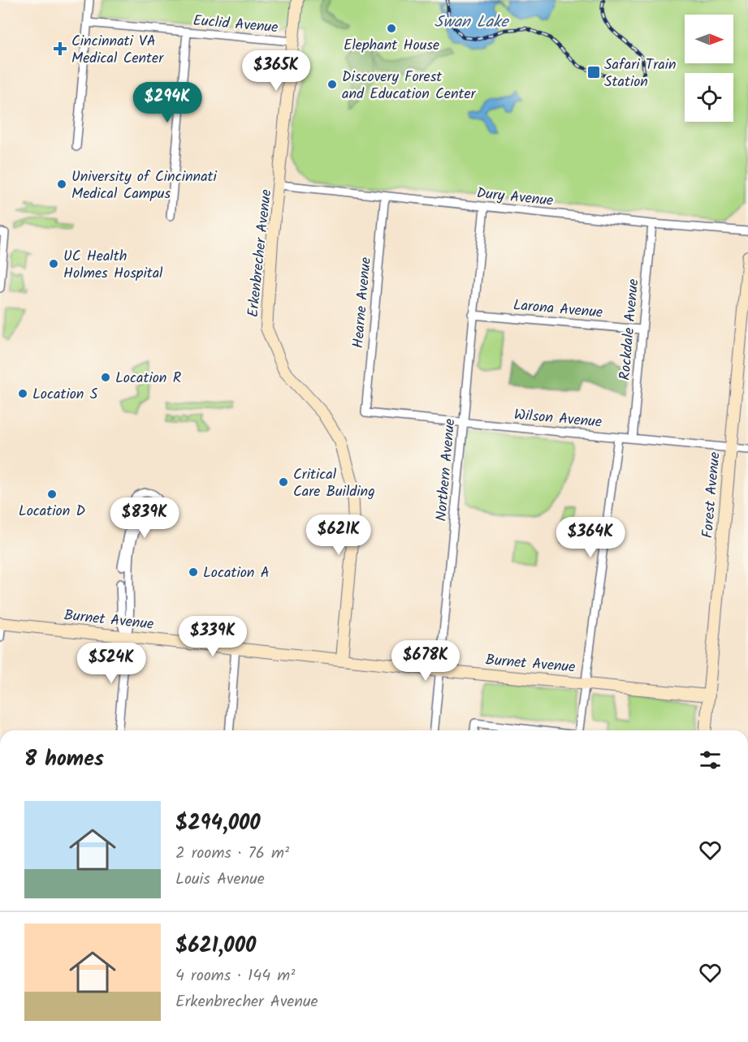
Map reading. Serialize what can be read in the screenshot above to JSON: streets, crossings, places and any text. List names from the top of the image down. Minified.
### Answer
{"streets":{"street":["Euclid Avenue","Dury Avenue","Erkenbrecher Avenue","Hearne Avenue","Larona Avenue","Rockdale Avenue","Wilson Avenue","Northern Avenue","Forest Avenue","Burnet Avenue"]},"crossings":[["Euclid Avenue","Erkenbrecher Avenue"],["Dury Avenue","Erkenbrecher Avenue"],["Dury Avenue","Hearne Avenue"],["Dury Avenue","Rockdale Avenue"],["Dury Avenue","Northern Avenue"],["Erkenbrecher Avenue","Burnet Avenue"],["Hearne Avenue","Wilson Avenue"],["Larona Avenue","Rockdale Avenue"],["Larona Avenue","Northern Avenue"],["Rockdale Avenue","Wilson Avenue"],["Wilson Avenue","Northern Avenue"],["Wilson Avenue","Forest Avenue"],["Northern Avenue","Burnet Avenue"],["Forest Avenue","Burnet Avenue"]],"water":["Swan Lake"],"places":{"other":["Elephant House","Discovery Forest and Education Center","University of Cincinnati Medical Campus","UC Health Holmes Hospital","Location R","Location S","Critical Care Building","Location D","Location A"],"health":["Cincinnati VA Medical Center"],"transit":["Safari Train Station"]},"north":"right","page":{"price":["$365K","$294K","$839K","$621K","$364K","$339K","$678K","$524K"],"heading":"8 homes","list":[{"name":"$294,000","note":"2 rooms · 76 m² · Louis Avenue"},{"name":"$621,000","note":"4 rooms · 144 m² · Erkenbrecher Avenue"}]}}
